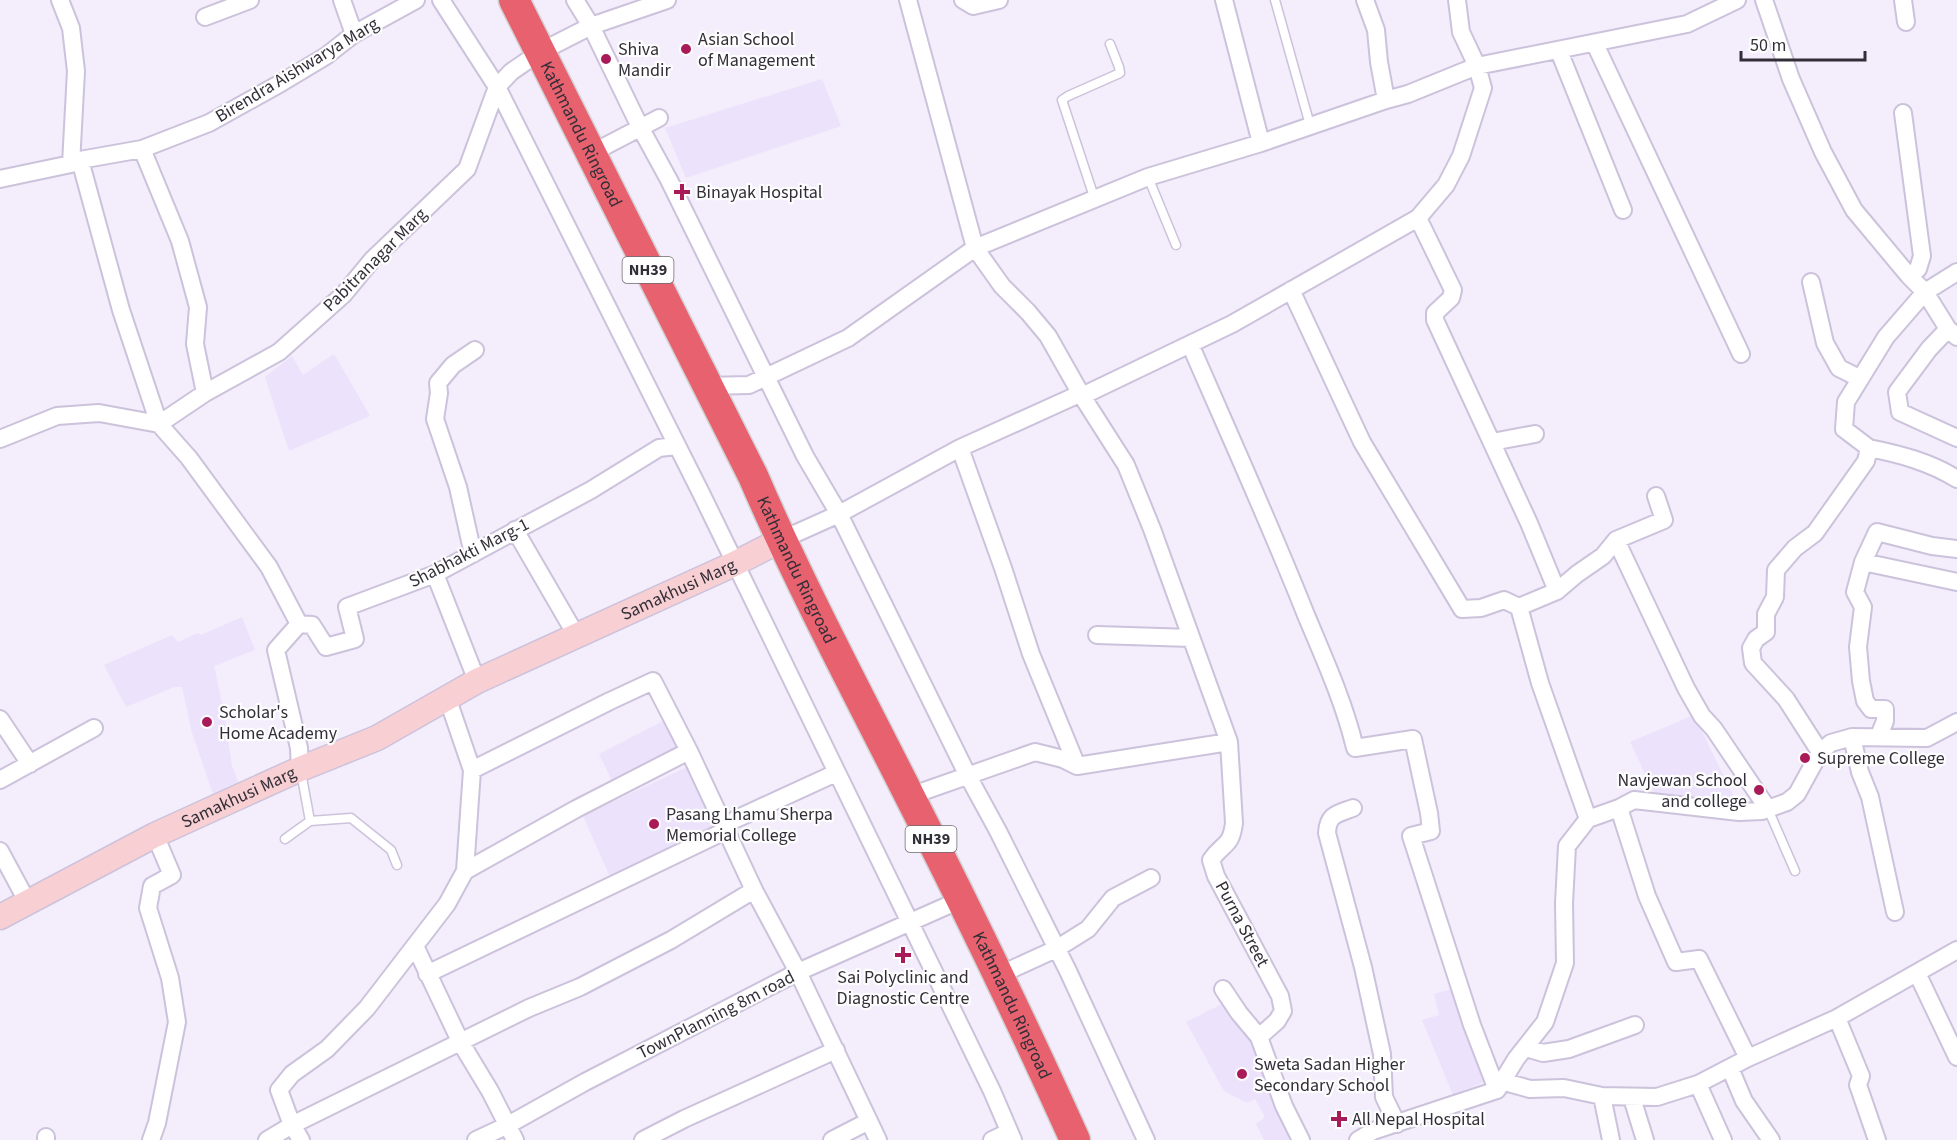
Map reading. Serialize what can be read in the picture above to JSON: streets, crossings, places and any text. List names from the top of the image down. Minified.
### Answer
{"streets":{"highway":["Kathmandu Ringroad","NH39"],"main road":["Samakhusi Marg"],"street":["Birendra Aishwarya Marg","Pabitranagar Marg","Shabhakti Marg-1","Purna Street","TownPlanning 8m road"]},"crossings":[["Kathmandu Ringroad","Pabitranagar Marg"],["Kathmandu Ringroad","Samakhusi Marg"],["Kathmandu Ringroad","TownPlanning 8m road"],["Pabitranagar Marg","Shabhakti Marg-1"]],"places":{"other":["Asian School of Management","Shiva Mandir","Scholar's Home Academy","Supreme College","Navjewan School and college","Pasang Lhamu Sherpa Memorial College","Sweta Sadan Higher Secondary School"],"health":["Binayak Hospital","Sai Polyclinic and Diagnostic Centre","All Nepal Hospital"]},"scale_bar":"50 m"}
